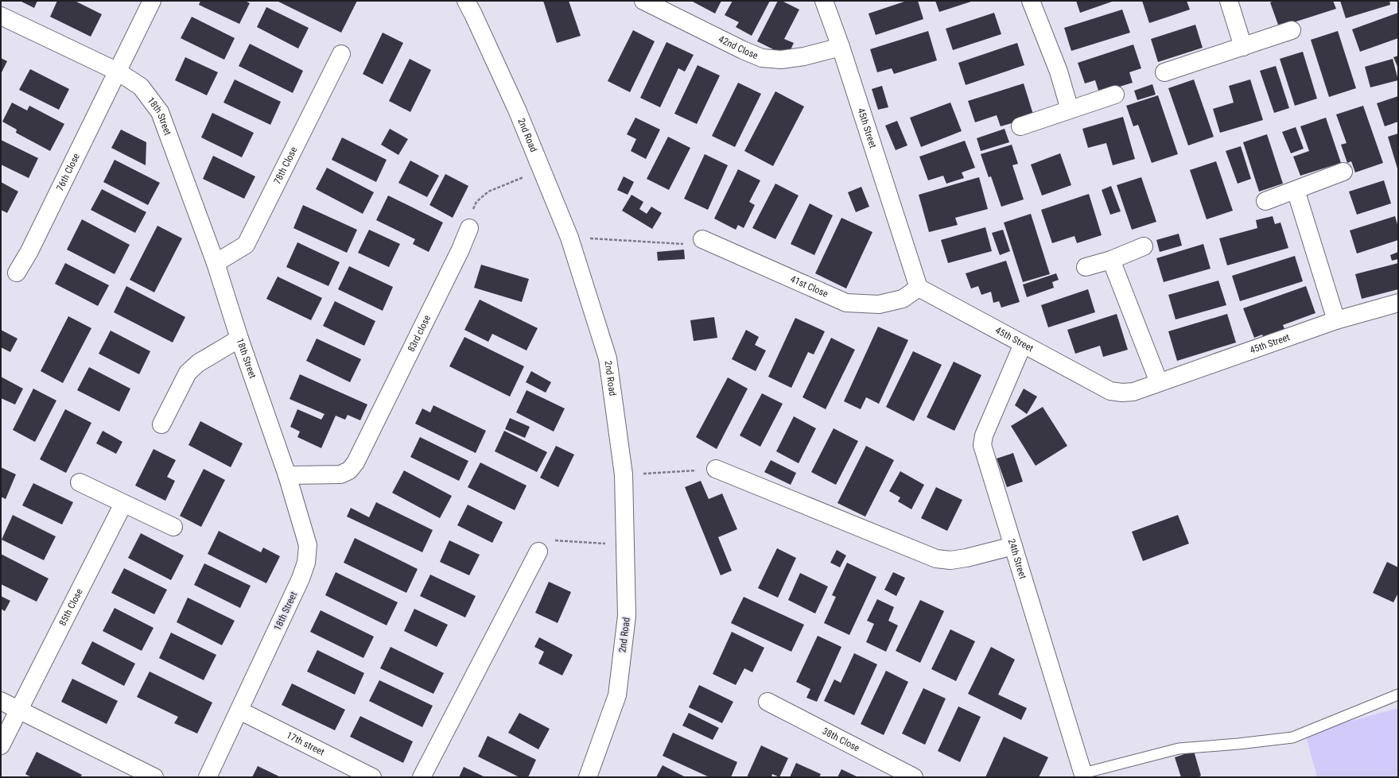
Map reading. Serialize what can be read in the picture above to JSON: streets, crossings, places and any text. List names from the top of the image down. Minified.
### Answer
{"streets":{"street":["42nd Close","18th Street","45th Street","2nd Road","78th Close","76th Close","41st Close","83rd close","24th Street","85th Close","38th Close","17th street"]},"crossings":[["42nd Close","45th Street"],["18th Street","78th Close"],["18th Street","76th Close"],["18th Street","83rd close"],["18th Street","17th street"],["45th Street","41st Close"],["45th Street","24th Street"]]}
